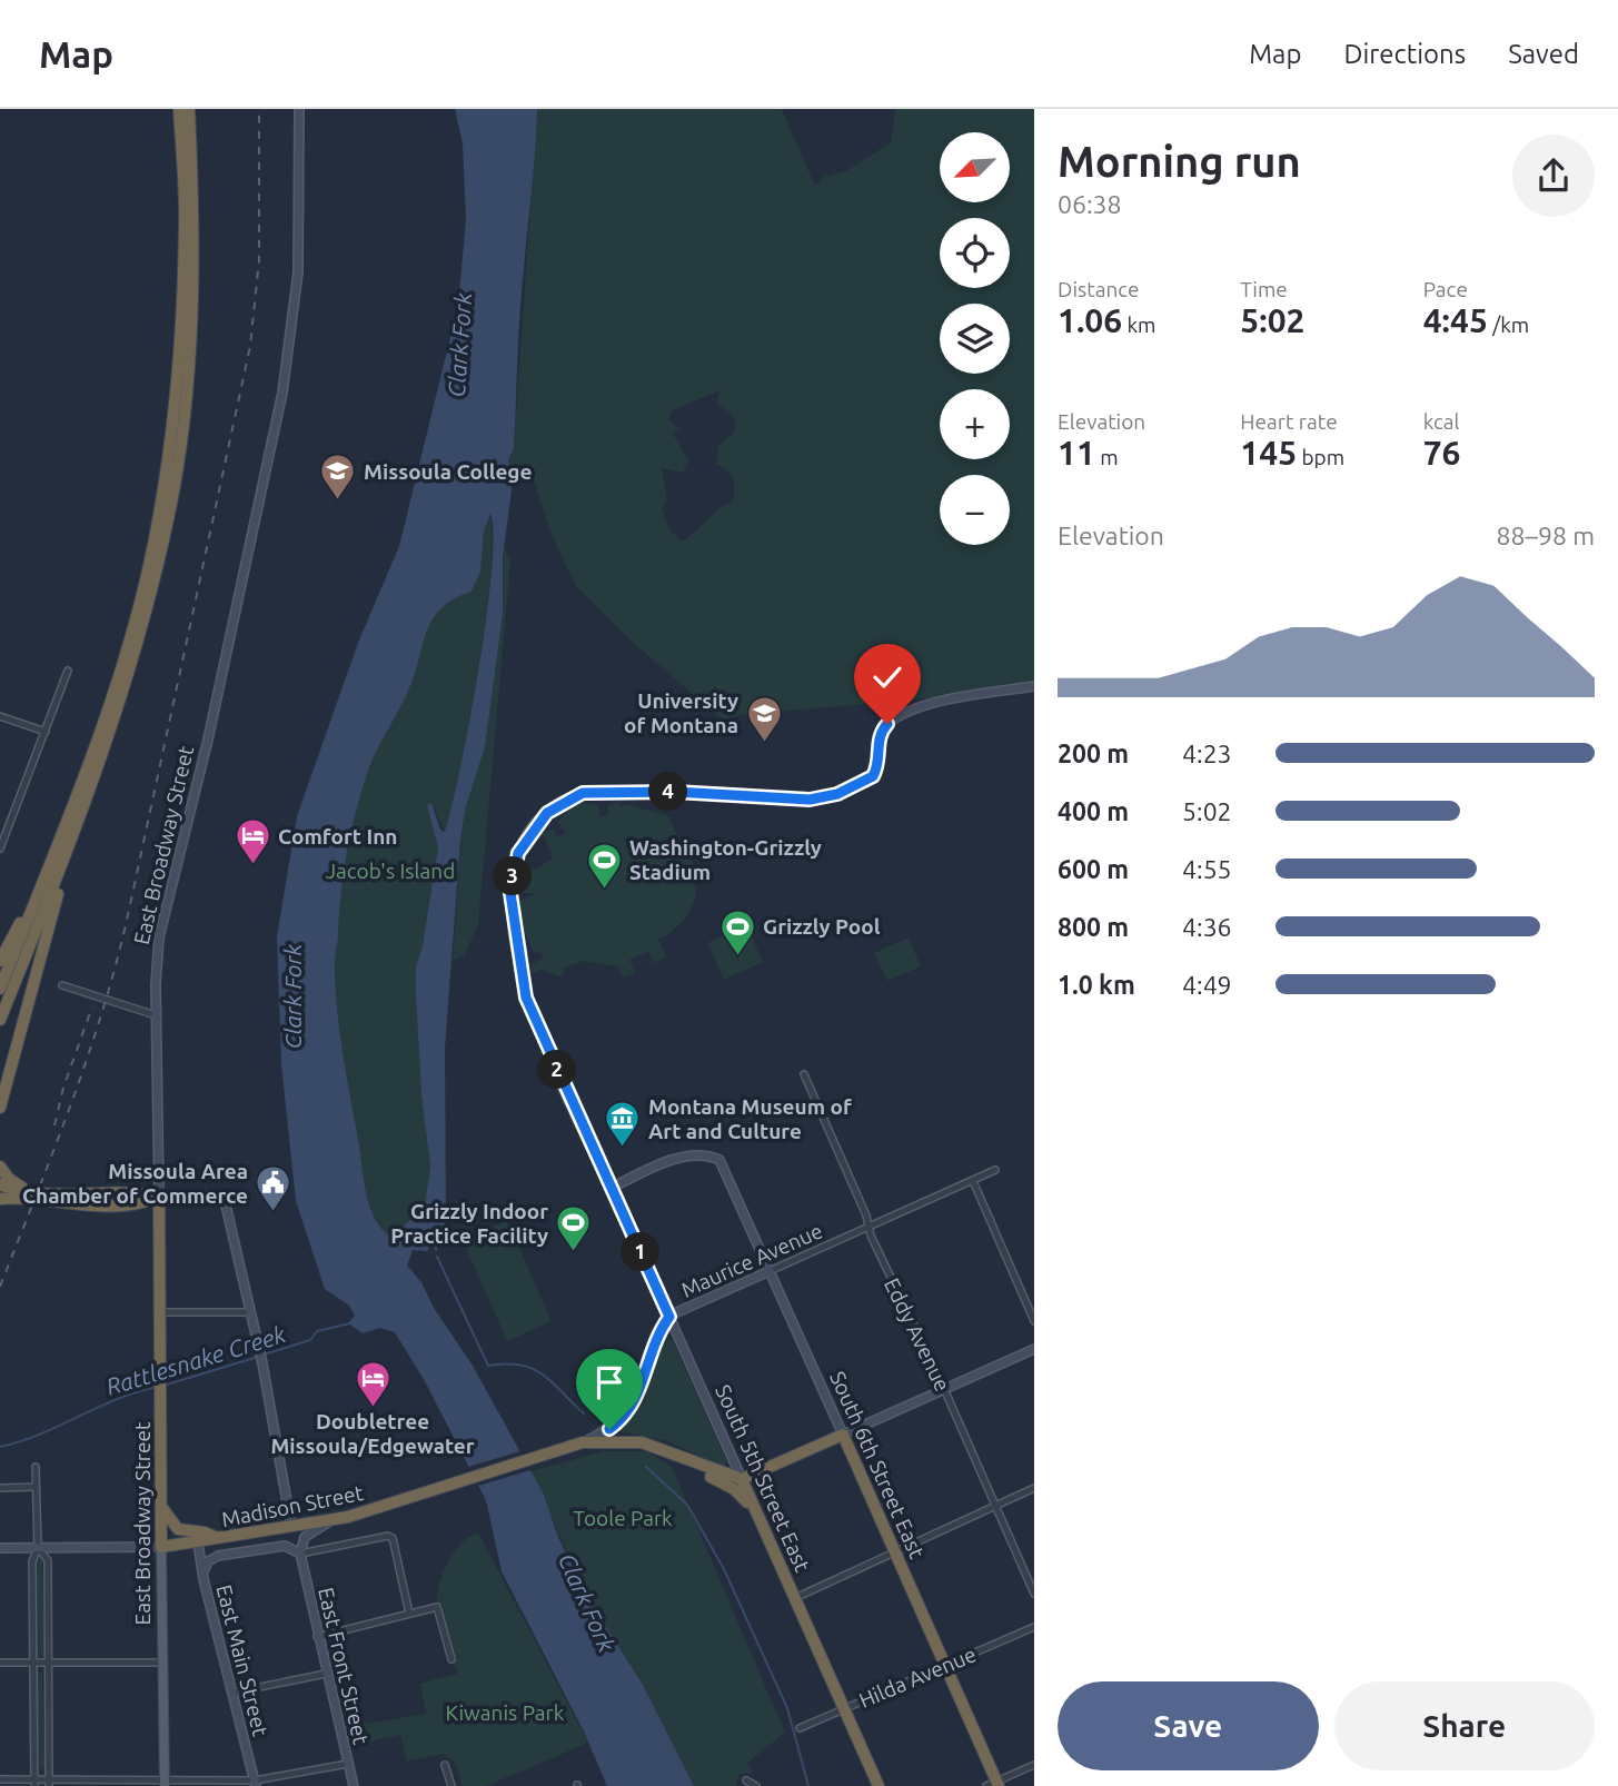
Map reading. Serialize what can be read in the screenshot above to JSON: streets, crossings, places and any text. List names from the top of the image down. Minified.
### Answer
{"streets":{"highway":["East Broadway Street","South 6th Street East","South 5th Street East","Madison Street"],"street":["Maurice Avenue","Eddy Avenue","East Main Street","East Front Street","Hilda Avenue"]},"crossings":[["East Broadway Street","Madison Street"],["Maurice Avenue","Eddy Avenue"],["Maurice Avenue","South 6th Street East"],["Maurice Avenue","South 5th Street East"],["Maurice Avenue","Madison Street"],["South 6th Street East","South 5th Street East"],["South 6th Street East","Hilda Avenue"],["South 5th Street East","Hilda Avenue"],["Madison Street","East Main Street"],["Madison Street","East Front Street"]],"water":["Clark Fork","Rattlesnake Creek"],"parks":["Jacob's Island","Toole Park","Kiwanis Park"],"places":{"school or university":["Missoula College","University of Montana"],"hotel":["Comfort Inn","Doubletree Missoula/Edgewater"],"sports":["Washington-Grizzly Stadium","Grizzly Pool","Grizzly Indoor Practice Facility"],"museum":["Montana Museum of Art and Culture"],"public building":["Missoula Area Chamber of Commerce"]},"north":"bottom left","page":{"header":"Map","nav":["Map","Directions","Saved"],"heading":["Morning run","06:38"],"map_buttons":["+","−"],"stats":[["Distance","1.06 km"],["Time","5:02"],["Pace","4:45 /km"],["Elevation","11 m"],["Heart rate","145 bpm"],["kcal","76"]],"chart":["Elevation","88–98 m"],"list":[{"name":"200 m","note":"4:23"},{"name":"400 m","note":"5:02"},{"name":"600 m","note":"4:55"},{"name":"800 m","note":"4:36"},{"name":"1.0 km","note":"4:49"}],"pins":["4","3","2","1"],"buttons":["Save","Share"]}}
